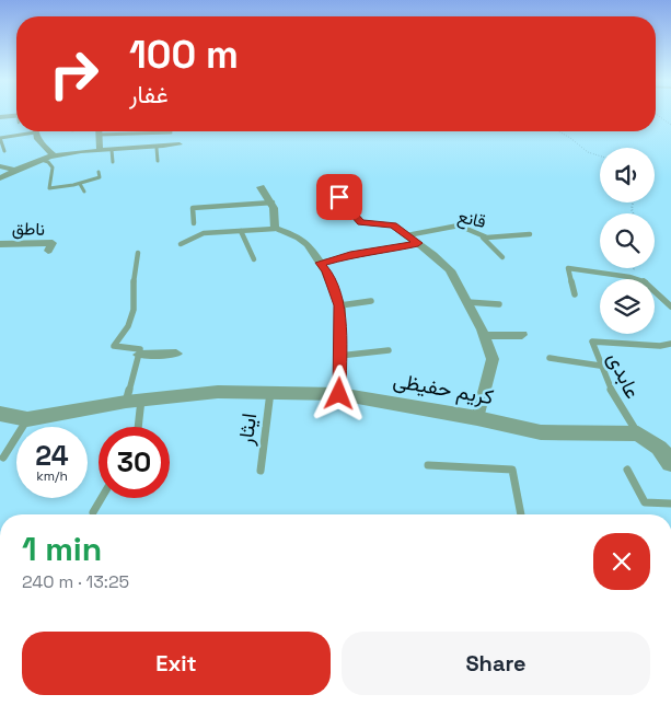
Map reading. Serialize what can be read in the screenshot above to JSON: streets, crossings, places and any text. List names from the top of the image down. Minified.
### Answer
{"streets":{"street":["ناطق","کریم حفیظی"],"lane":["قانع","عابدی","ایثار"]},"crossings":[["عابدی","کریم حفیظی"],["کریم حفیظی","ایثار"]],"page":{"turn":["100 m","غفار"],"speed":"24 km/h","limit":"30","heading":["1 min","240 m · 13:25"],"buttons":["Exit","Share"]}}
